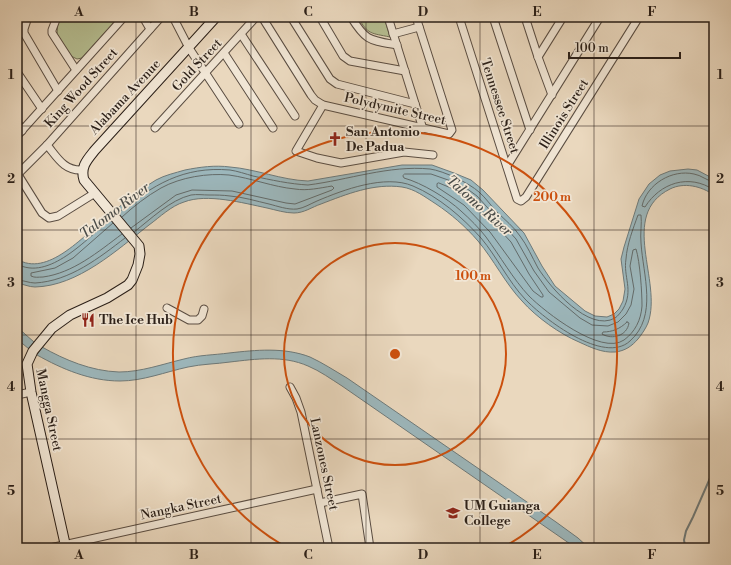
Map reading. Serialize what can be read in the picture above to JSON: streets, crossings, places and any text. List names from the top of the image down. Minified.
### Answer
{"streets":{"street":["Gold Street","King Wood Street","Alabama Avenue","Tennessee Street","Polydymite Street","Illinois Street","Mangga Street","Lanzones Street","Nangka Street"]},"crossings":[["Tennessee Street","Illinois Street"],["Mangga Street","Nangka Street"],["Lanzones Street","Nangka Street"]],"water":["Talomo River"],"places":{"church":["San Antonio De Padua"],"restaurant":["The Ice Hub"],"school or university":["UM Guianga College"]},"scale_bar":"100 m","grid":{"columns":["A","B","C","D","E","F"],"rows":["1","2","3","4","5"]},"rings":["200 m","100 m"]}
